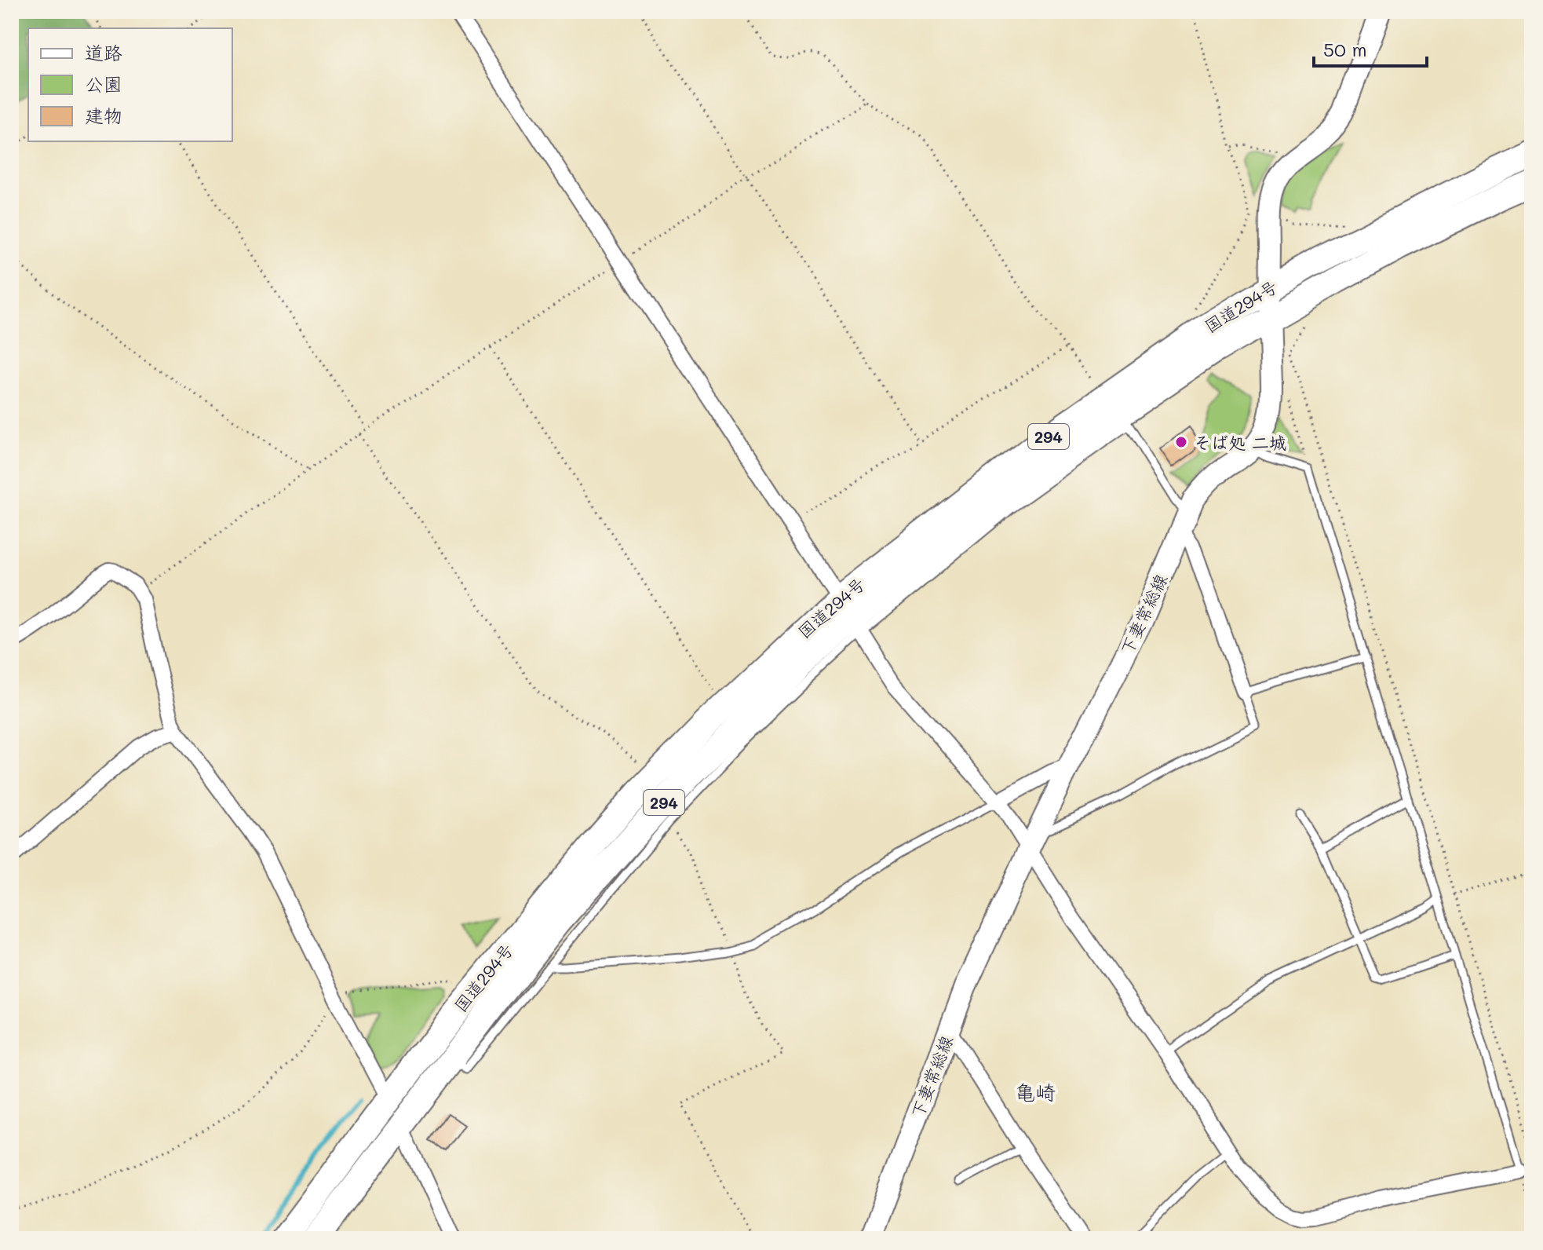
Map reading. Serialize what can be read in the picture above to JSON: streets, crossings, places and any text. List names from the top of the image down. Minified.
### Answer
{"streets":{"highway":["国道294号","294"],"main road":["下妻常総線"]},"crossings":[["国道294号","下妻常総線"]],"districts":["亀崎"],"places":["そば処 二城"],"legend":["道路","公園","建物"],"scale_bar":"50 m"}
